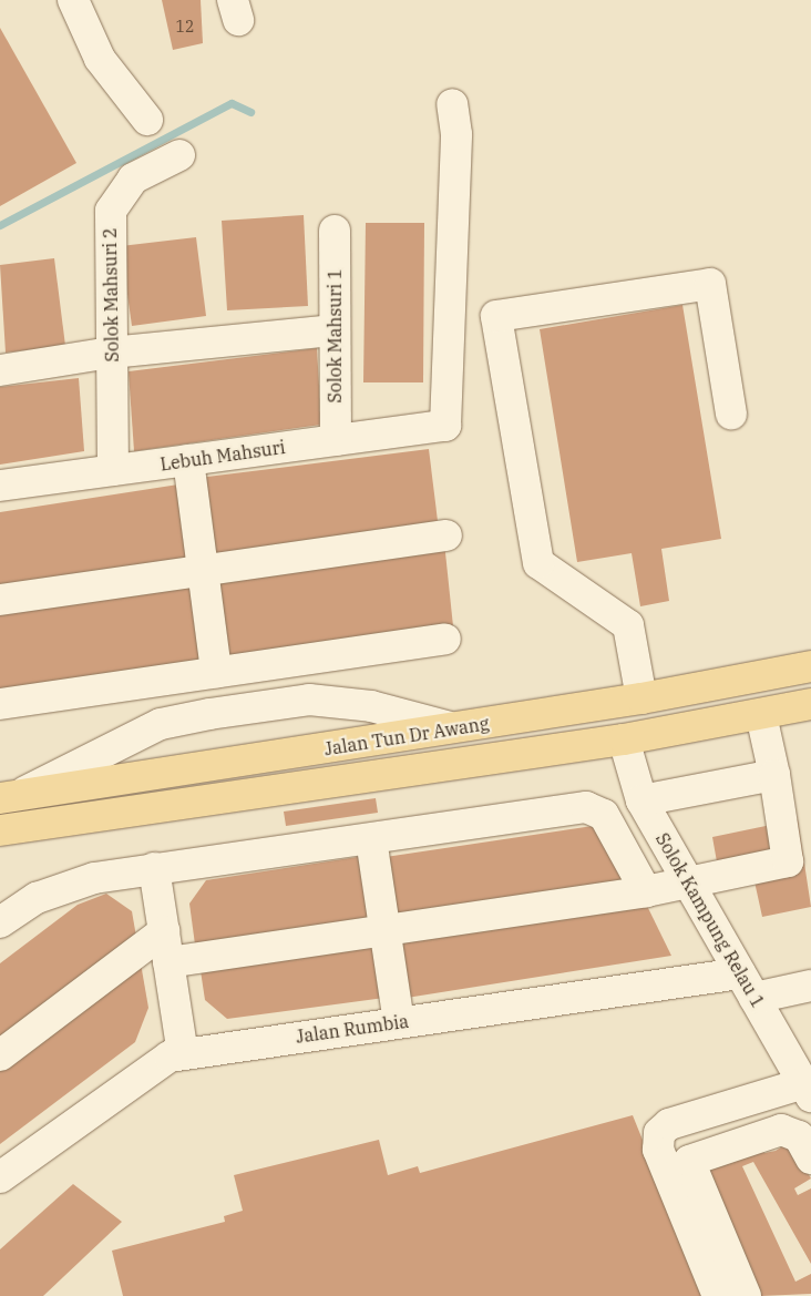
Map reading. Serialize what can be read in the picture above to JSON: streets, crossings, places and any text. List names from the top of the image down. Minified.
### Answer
{"streets":{"main road":["Jalan Tun Dr Awang"],"street":["Solok Mahsuri 2","Solok Mahsuri 1","Lebuh Mahsuri","Solok Kampung Relau 1","Jalan Rumbia"]},"crossings":[["Solok Mahsuri 2","Lebuh Mahsuri"],["Solok Mahsuri 1","Lebuh Mahsuri"],["Jalan Tun Dr Awang","Solok Kampung Relau 1"],["Solok Kampung Relau 1","Jalan Rumbia"]],"house_numbers":["12"]}
